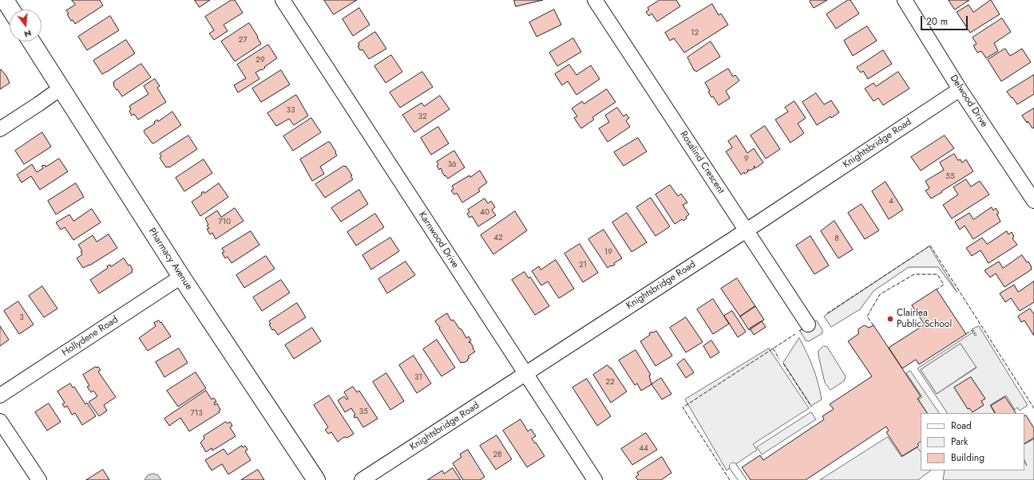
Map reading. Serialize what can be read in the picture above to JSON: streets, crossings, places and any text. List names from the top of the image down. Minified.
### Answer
{"streets":{"street":["Delwood Drive","Knightsbridge Road","Rosalind Crescent","Karnwood Drive","Pharmacy Avenue","Hollydene Road"]},"crossings":[["Delwood Drive","Knightsbridge Road"],["Knightsbridge Road","Rosalind Crescent"],["Knightsbridge Road","Karnwood Drive"],["Pharmacy Avenue","Hollydene Road"]],"places":["Clairlea Public School"],"house_numbers":["12","27","29","33","32","9","36","55","4","40","710","42","8","19","21","3","31","22","35","713","44","28"],"legend":["Road","Park","Building"],"scale_bar":"20 m","north":"bottom"}
